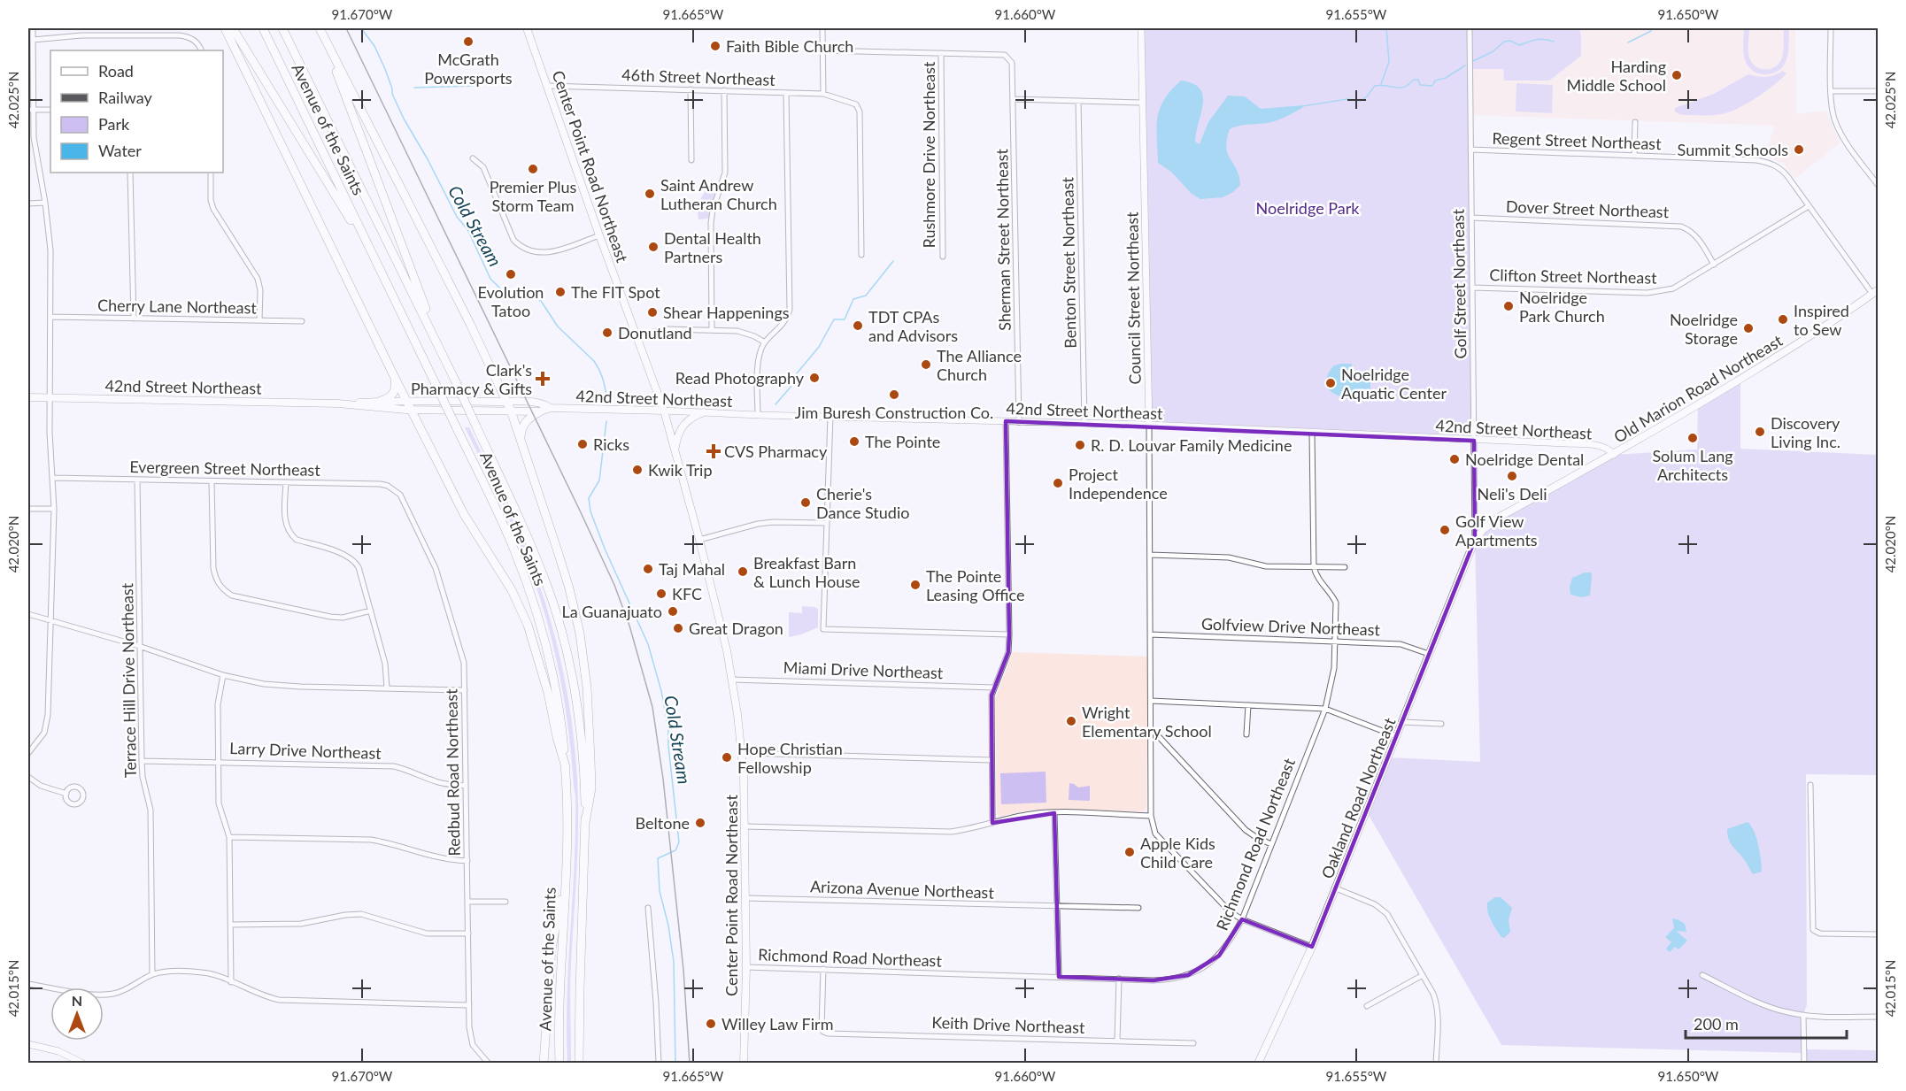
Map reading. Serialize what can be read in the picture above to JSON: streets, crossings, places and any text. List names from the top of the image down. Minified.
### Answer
{"streets":{"highway":["Avenue of the Saints"],"main road":["Center Point Road Northeast","42nd Street Northeast","Old Marion Road Northeast","Oakland Road Northeast"],"street":["46th Street Northeast","Regent Street Northeast","Rushmore Drive Northeast","Dover Street Northeast","Sherman Street Northeast","Benton Street Northeast","Clifton Street Northeast","Golf Street Northeast","Council Street Northeast","Cherry Lane Northeast","Evergreen Street Northeast","Golfview Drive Northeast","Miami Drive Northeast","Terrace Hill Drive Northeast","Larry Drive Northeast","Redbud Road Northeast","Richmond Road Northeast","Arizona Avenue Northeast","Keith Drive Northeast"]},"crossings":[["46th Street Northeast","Center Point Road Northeast"],["Regent Street Northeast","Clifton Street Northeast"],["Regent Street Northeast","Golf Street Northeast"],["Regent Street Northeast","Old Marion Road Northeast"],["Rushmore Drive Northeast","Sherman Street Northeast"],["Center Point Road Northeast","42nd Street Northeast"],["Center Point Road Northeast","Miami Drive Northeast"],["Center Point Road Northeast","Richmond Road Northeast"],["Center Point Road Northeast","Arizona Avenue Northeast"],["Dover Street Northeast","Clifton Street Northeast"],["Dover Street Northeast","Golf Street Northeast"],["Sherman Street Northeast","42nd Street Northeast"],["Benton Street Northeast","42nd Street Northeast"],["Clifton Street Northeast","Golf Street Northeast"],["Golf Street Northeast","42nd Street Northeast"],["Golf Street Northeast","Old Marion Road Northeast"],["Golf Street Northeast","Oakland Road Northeast"],["Council Street Northeast","42nd Street Northeast"],["Council Street Northeast","Golfview Drive Northeast"],["42nd Street Northeast","Old Marion Road Northeast"],["Old Marion Road Northeast","Oakland Road Northeast"],["Evergreen Street Northeast","Terrace Hill Drive Northeast"],["Evergreen Street Northeast","Redbud Road Northeast"],["Golfview Drive Northeast","Oakland Road Northeast"],["Golfview Drive Northeast","Richmond Road Northeast"],["Terrace Hill Drive Northeast","Larry Drive Northeast"],["Larry Drive Northeast","Redbud Road Northeast"],["Richmond Road Northeast","Keith Drive Northeast"]],"water":["Cold Stream"],"parks":["Noelridge Park"],"places":{"other":["McGrath Powersports","Faith Bible Church","Harding Middle School","Summit Schools","Premier Plus Storm Team","Saint Andrew Lutheran Church","Dental Health Partners","Evolution Tatoo","The FIT Spot","Noelridge Park Church","Shear Happenings","Inspired to Sew","TDT CPAs and Advisors","Noelridge Storage","Donutland","The Alliance Church","Read Photography","Noelridge Aquatic Center","Jim Buresh Construction Co.","Discovery Living Inc.","Solum Lang Architects","The Pointe","Ricks","R. D. Louvar Family Medicine","Noelridge Dental","Kwik Trip","Neli's Deli","Project Independence","Cherie's Dance Studio","Golf View Apartments","Taj Mahal","Breakfast Barn & Lunch House","The Pointe Leasing Office","KFC","La Guanajuato","Great Dragon","Wright Elementary School","Hope Christian Fellowship","Beltone","Apple Kids Child Care","Willey Law Firm"],"health":["Clark's Pharmacy & Gifts","CVS Pharmacy"]},"legend":["Road","Railway","Park","Water"],"scale_bar":"200 m","north":"top","coordinates":["91.670°W","91.665°W","91.660°W","91.655°W","91.650°W","42.025°N","42.020°N","42.015°N"]}
